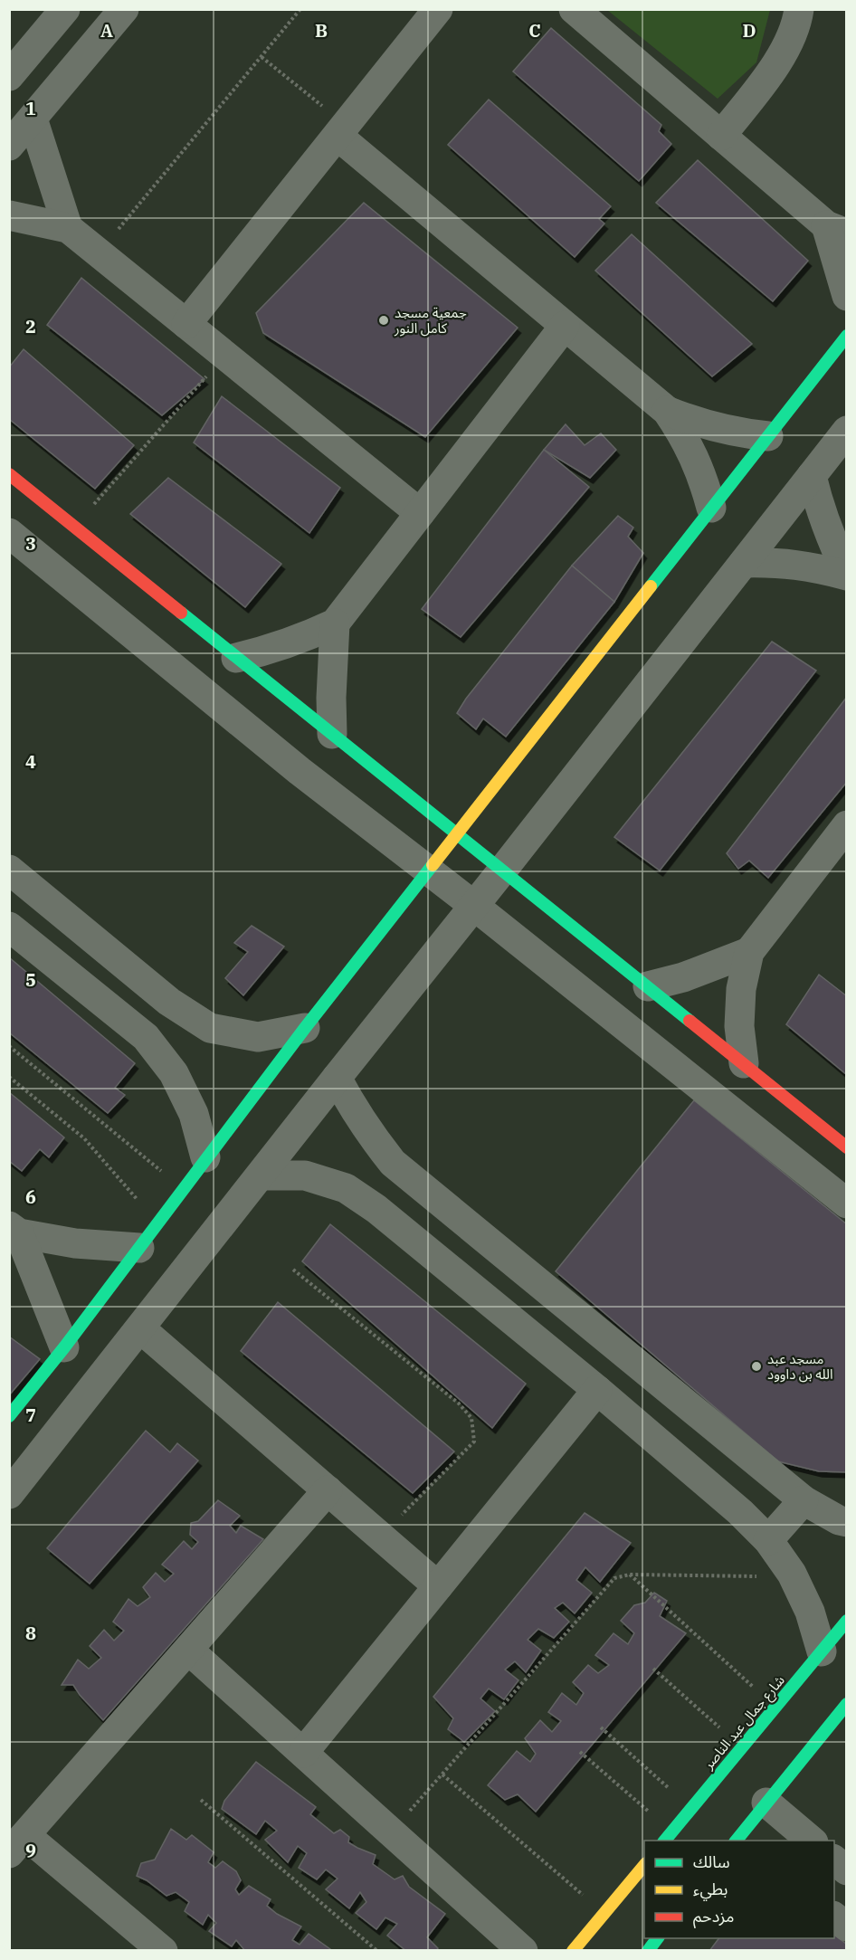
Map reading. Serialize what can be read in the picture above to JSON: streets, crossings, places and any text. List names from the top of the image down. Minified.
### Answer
{"streets":{"street":["شارع جمال عبد الناصر"]},"places":["جمعية مسجد كامل النور","مسجد عبد الله بن داوود"],"legend":["سالك","بطيء","مزدحم"],"grid":{"columns":["A","B","C","D"],"rows":["1","2","3","4","5","6","7","8","9"]}}
